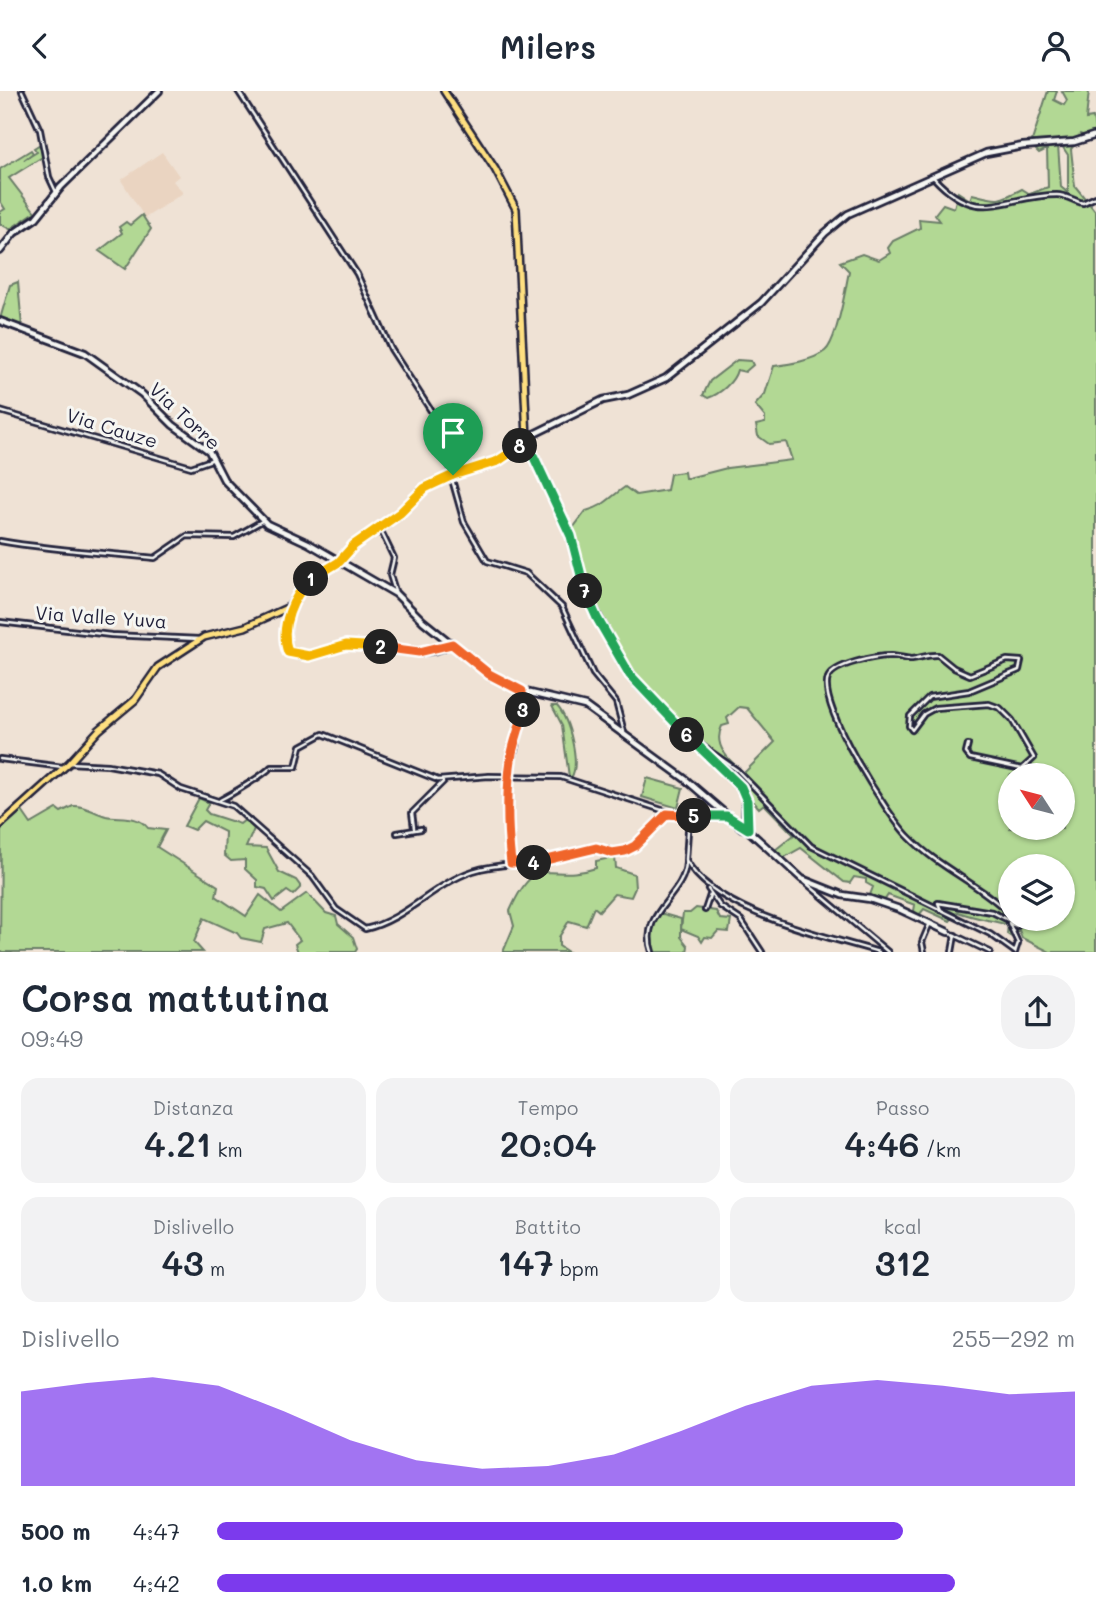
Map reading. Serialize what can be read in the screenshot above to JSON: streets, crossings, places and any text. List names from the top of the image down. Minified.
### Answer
{"streets":{"main road":["Via Torre"],"street":["Via Cauze","Via Valle Yuva"]},"crossings":[["Via Torre","Via Cauze"]],"north":"top left","page":{"header":"Milers","pins":["8","1","7","2","3","6","5","4"],"heading":["Corsa mattutina","09:49"],"stats":[["Distanza","4.21 km"],["Tempo","20:04"],["Passo","4:46 /km"],["Dislivello","43 m"],["Battito","147 bpm"],["kcal","312"]],"chart":["Dislivello","255–292 m"],"list":[{"name":"500 m","note":"4:47"},{"name":"1.0 km","note":"4:42"}]}}
